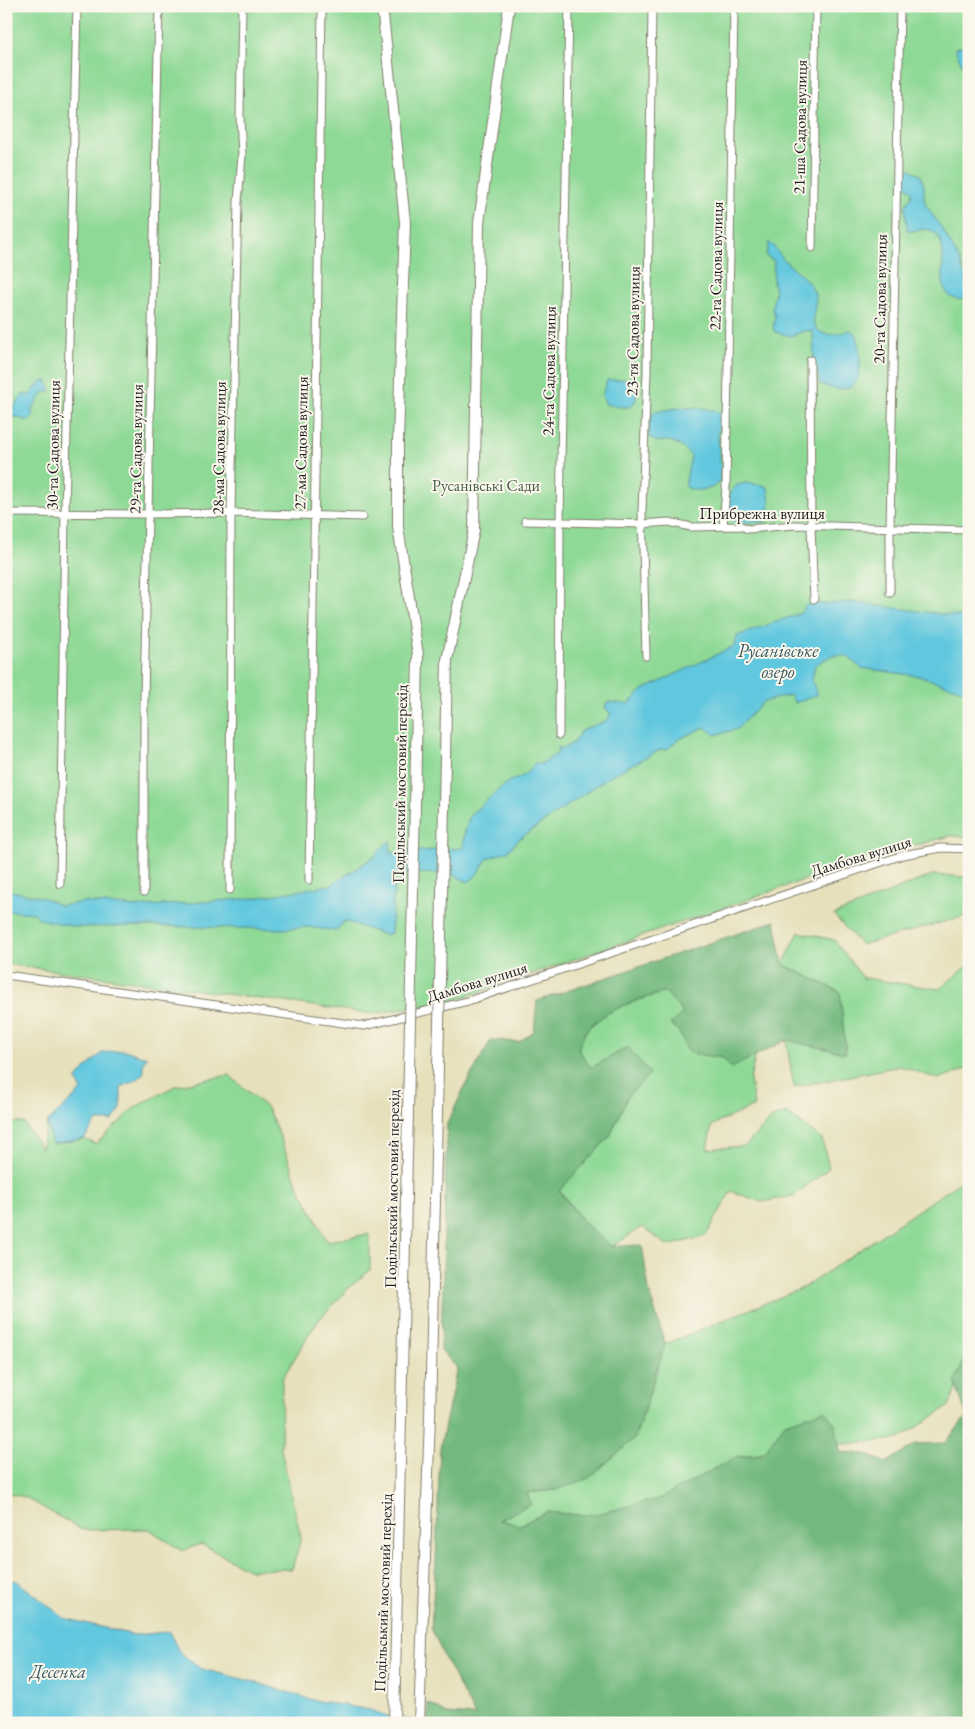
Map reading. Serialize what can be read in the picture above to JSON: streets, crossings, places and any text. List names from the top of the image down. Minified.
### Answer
{"streets":{"main road":["Подільський мостовий перехід"],"street":["21-ша Садова вулиця","22-га Садова вулиця","20-та Садова вулиця","23-тя Садова вулиця","24-та Садова вулиця","27-ма Садова вулиця","30-та Садова вулиця","28-ма Садова вулиця","29-та Садова вулиця","Прибрежна вулиця","Дамбова вулиця"]},"crossings":[["22-га Садова вулиця","Прибрежна вулиця"],["20-та Садова вулиця","Прибрежна вулиця"],["23-тя Садова вулиця","Прибрежна вулиця"],["24-та Садова вулиця","Прибрежна вулиця"]],"water":["Русанівське озеро","Десенка"],"parks":["Русанівські Сади"]}
